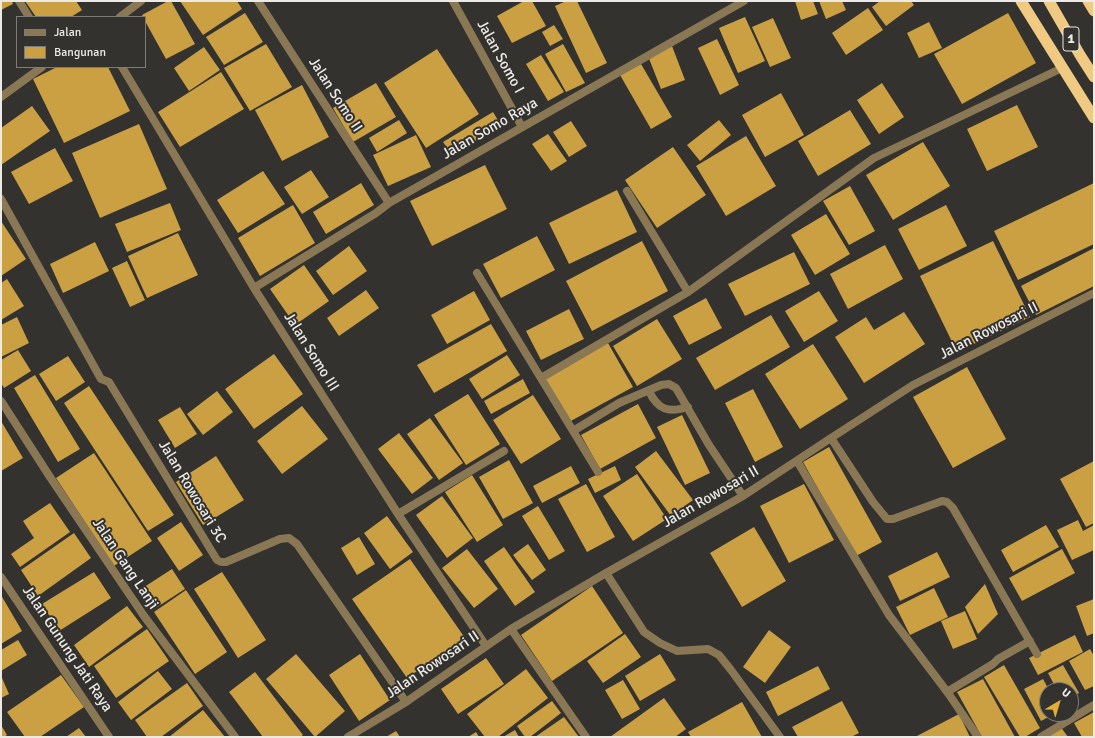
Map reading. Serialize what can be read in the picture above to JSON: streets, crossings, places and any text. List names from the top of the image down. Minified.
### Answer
{"streets":{"highway":["1"],"street":["Jalan Somo I","Jalan Somo II","Jalan Somo Raya","Jalan Rowosari II","Jalan Somo III","Jalan Rowosari 3C","Jalan Gang Lanji","Jalan Gunung Jati Raya"]},"crossings":[["Jalan Somo I","Jalan Somo Raya"],["Jalan Somo II","Jalan Somo Raya"],["Jalan Somo Raya","Jalan Somo III"],["Jalan Rowosari II","Jalan Somo III"],["Jalan Rowosari II","Jalan Rowosari 3C"]],"legend":["Jalan","Bangunan"],"north":"top right"}
